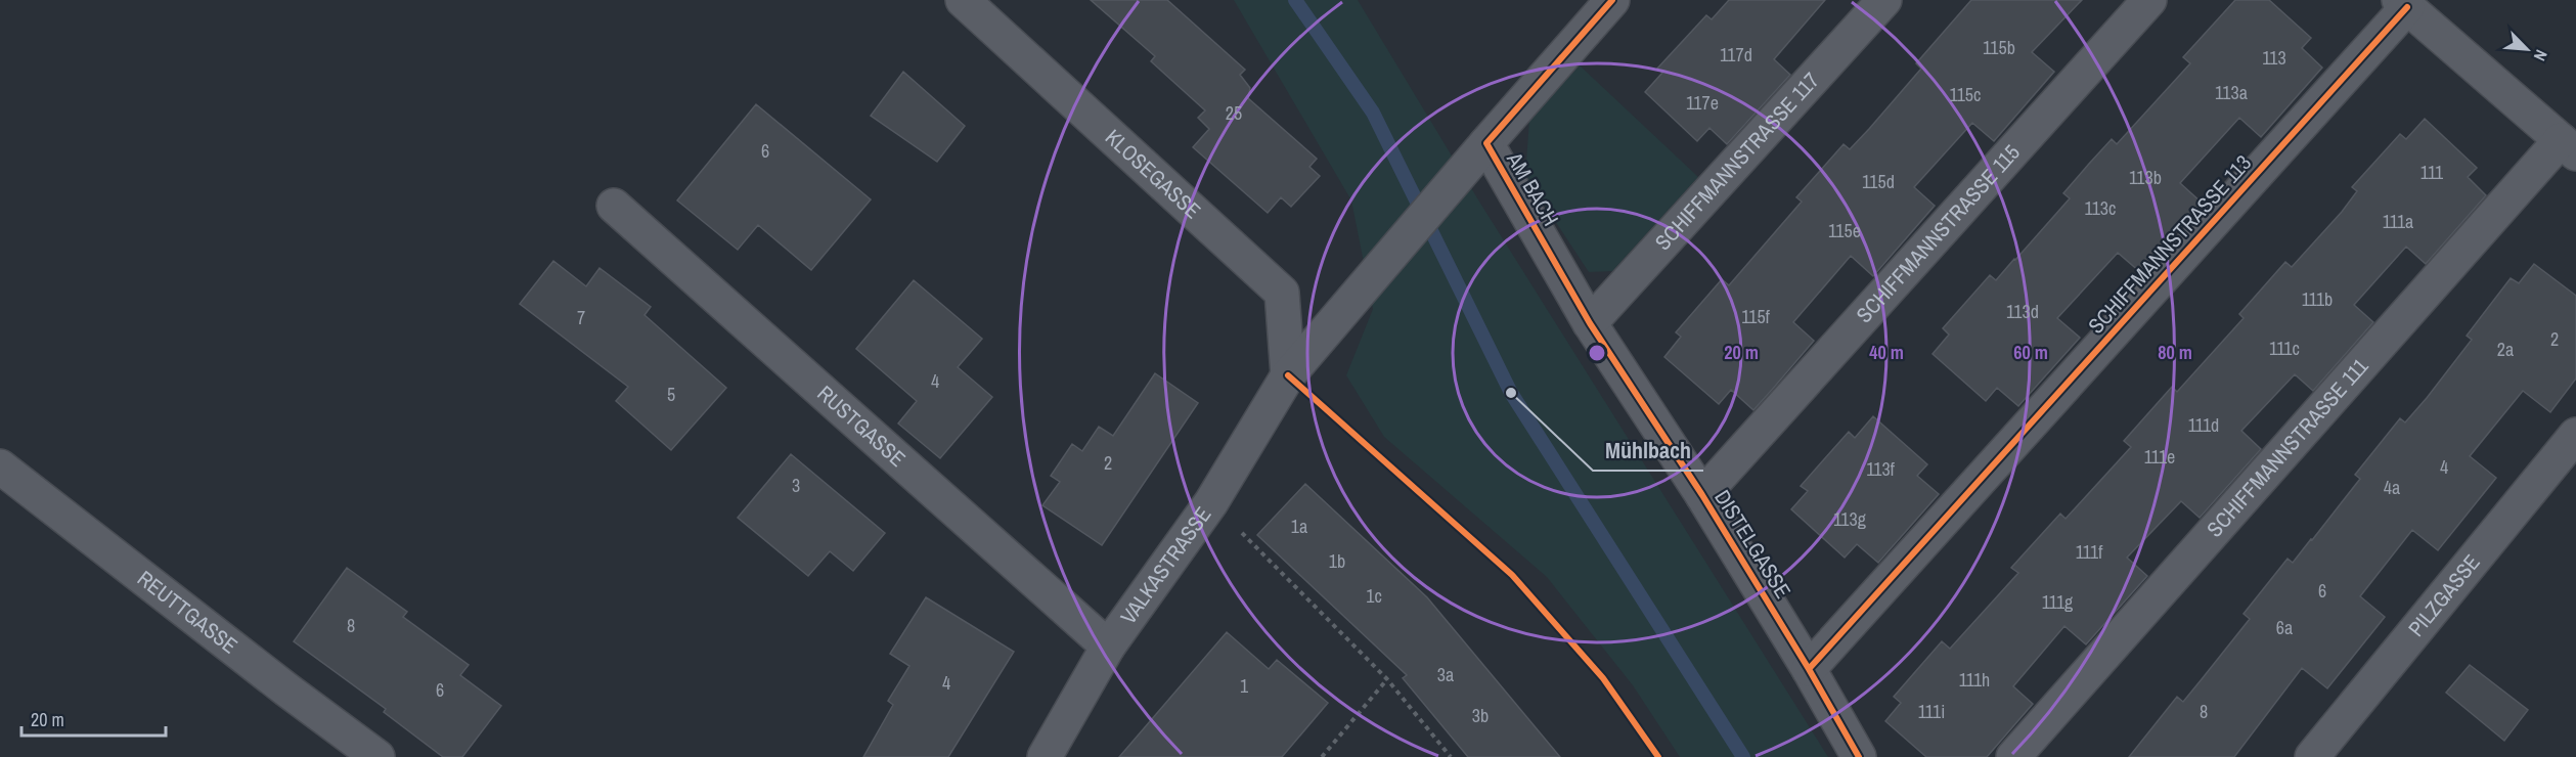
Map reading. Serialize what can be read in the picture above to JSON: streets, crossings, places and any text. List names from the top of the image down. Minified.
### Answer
{"streets":{"street":["SCHIFFMANNSTRASSE 117","KLOSEGASSE","AM BACH","SCHIFFMANNSTRASSE 115","SCHIFFMANNSTRASSE 113","RUSTGASSE","SCHIFFMANNSTRASSE 111","DISTELGASSE","VALKASTRASSE","PILZGASSE","REUTTGASSE"]},"crossings":[["SCHIFFMANNSTRASSE 117","AM BACH"],["SCHIFFMANNSTRASSE 117","DISTELGASSE"],["KLOSEGASSE","VALKASTRASSE"],["AM BACH","DISTELGASSE"],["AM BACH","VALKASTRASSE"],["SCHIFFMANNSTRASSE 115","DISTELGASSE"],["SCHIFFMANNSTRASSE 113","DISTELGASSE"],["RUSTGASSE","VALKASTRASSE"]],"places":["Mühlbach"],"house_numbers":["115b","117d","113","113a","115c","117e","25","6","111","113b","115d","113c","111a","115e","111b","113d","115f","7","2","111c","2a","4","5","111d","111e","2","4","113f","3","4a","113g","1a","111f","1b","6","1c","111g","8","6a","3a","111h","4","1","6","111i","8","3b"],"scale_bar":"20 m","north":"bottom right","rings":["20 m","40 m","60 m","80 m"]}
